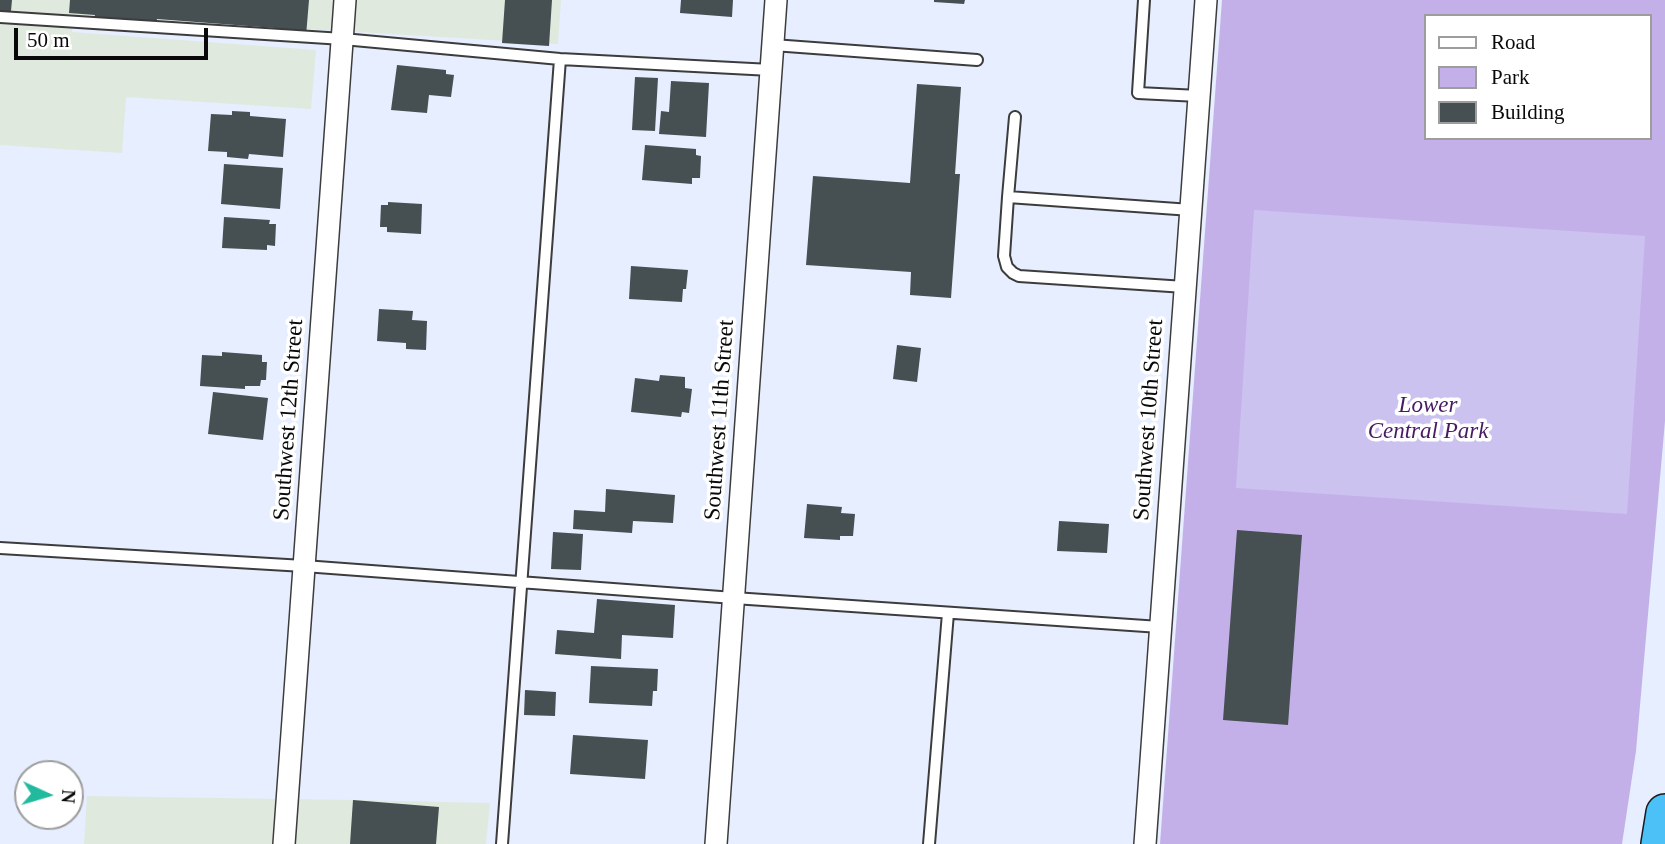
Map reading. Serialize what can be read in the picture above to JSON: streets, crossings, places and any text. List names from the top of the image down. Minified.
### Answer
{"streets":{"street":["Southwest 12th Street","Southwest 11th Street","Southwest 10th Street"]},"parks":["Lower Central Park"],"legend":["Road","Park","Building"],"scale_bar":"50 m","north":"right"}
